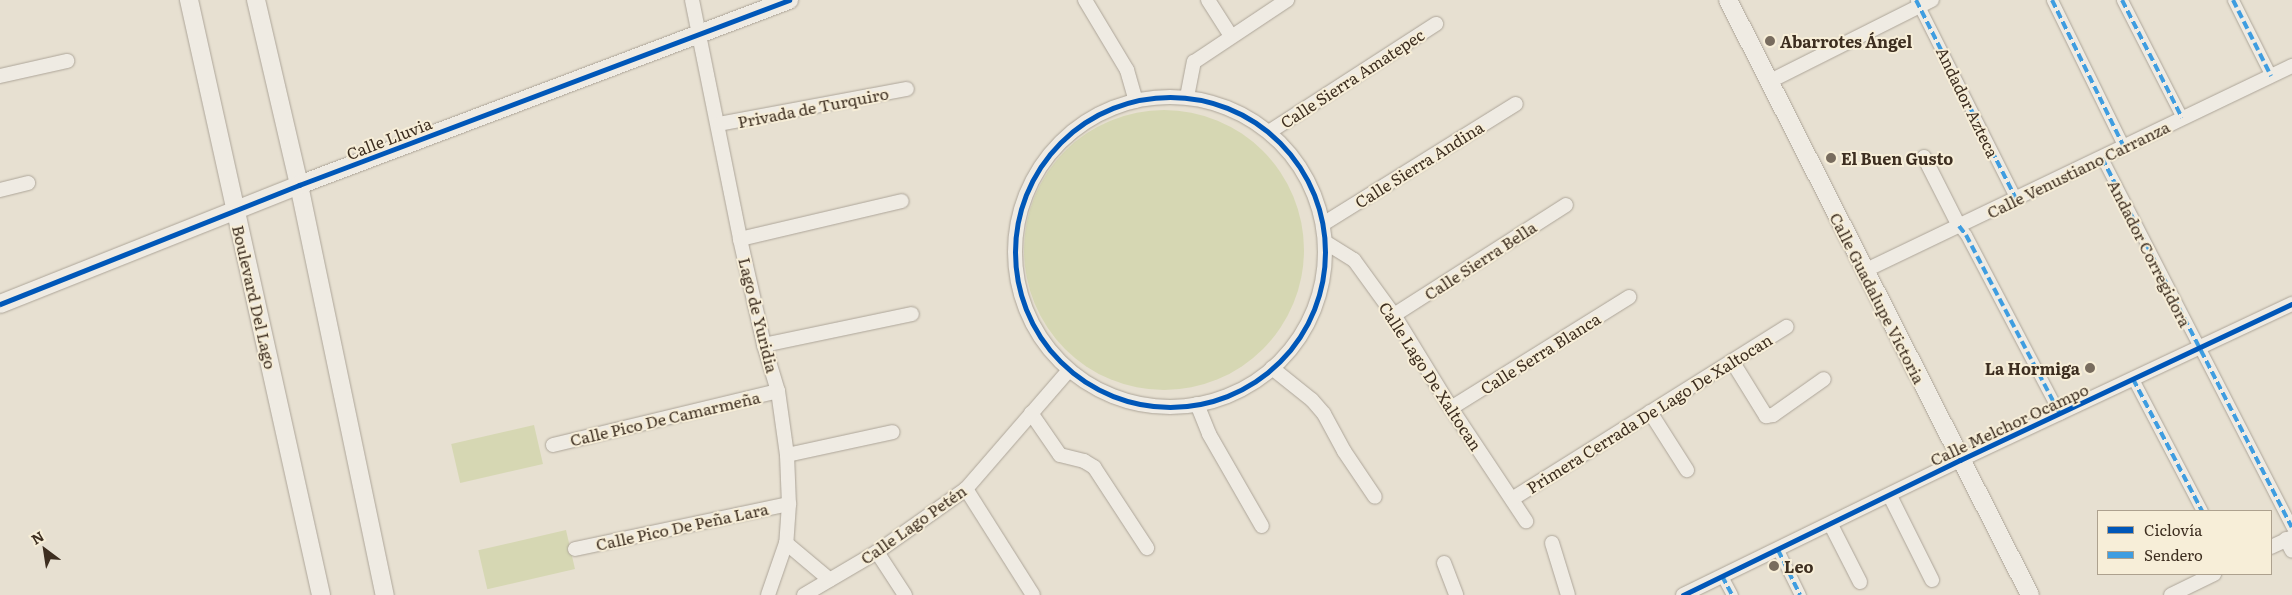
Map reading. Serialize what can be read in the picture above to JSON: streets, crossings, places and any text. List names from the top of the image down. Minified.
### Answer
{"streets":{"street":["Calle Sierra Amatepec","Andador Azteca","Privada de Turquiro","Calle Lluvia","Calle Sierra Andina","Calle Venustiano Carranza","Andador Corregidora","Calle Sierra Bella","Boulevard Del Lago","Calle Guadalupe Victoria","Lago de Yuridia","Calle Serra Blanca","Calle Lago De Xaltocan","Primera Cerrada De Lago De Xaltocan","Calle Pico De Camarmeña","Calle Melchor Ocampo","Calle Lago Petén","Calle Pico De Peña Lara"]},"crossings":[["Andador Azteca","Calle Venustiano Carranza"],["Privada de Turquiro","Lago de Yuridia"],["Calle Lluvia","Boulevard Del Lago"],["Calle Lluvia","Lago de Yuridia"],["Calle Venustiano Carranza","Andador Corregidora"],["Calle Venustiano Carranza","Calle Guadalupe Victoria"],["Andador Corregidora","Calle Melchor Ocampo"],["Calle Sierra Bella","Calle Lago De Xaltocan"],["Calle Guadalupe Victoria","Calle Melchor Ocampo"],["Lago de Yuridia","Calle Pico De Camarmeña"],["Lago de Yuridia","Calle Pico De Peña Lara"],["Calle Serra Blanca","Calle Lago De Xaltocan"],["Calle Lago De Xaltocan","Primera Cerrada De Lago De Xaltocan"]],"places":["Abarrotes Ángel","El Buen Gusto","La Hormiga","Leo"],"legend":["Ciclovía","Sendero"],"north":"top left"}
